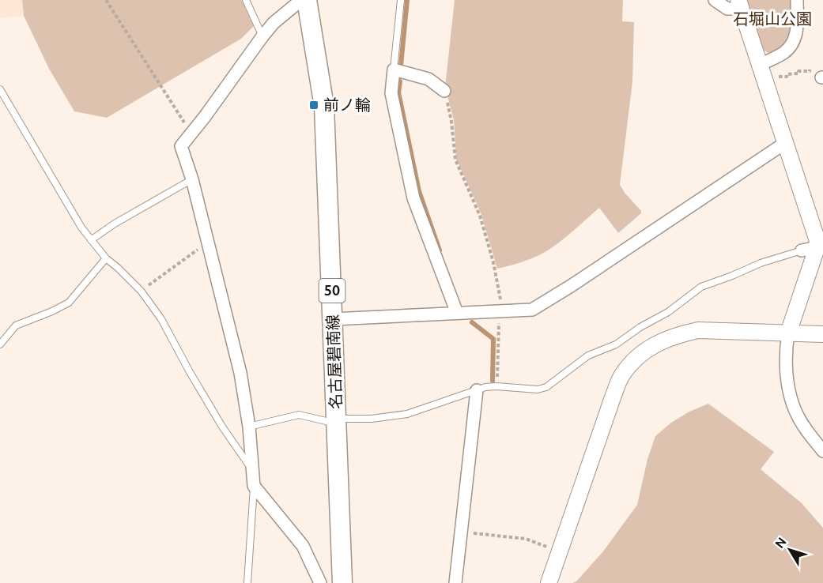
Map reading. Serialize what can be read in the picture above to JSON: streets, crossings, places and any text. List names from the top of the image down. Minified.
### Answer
{"streets":{"main road":["50","名古屋碧南線"]},"parks":["石堀山公園"],"places":{"transit":["前ノ輪"]},"north":"top left"}
